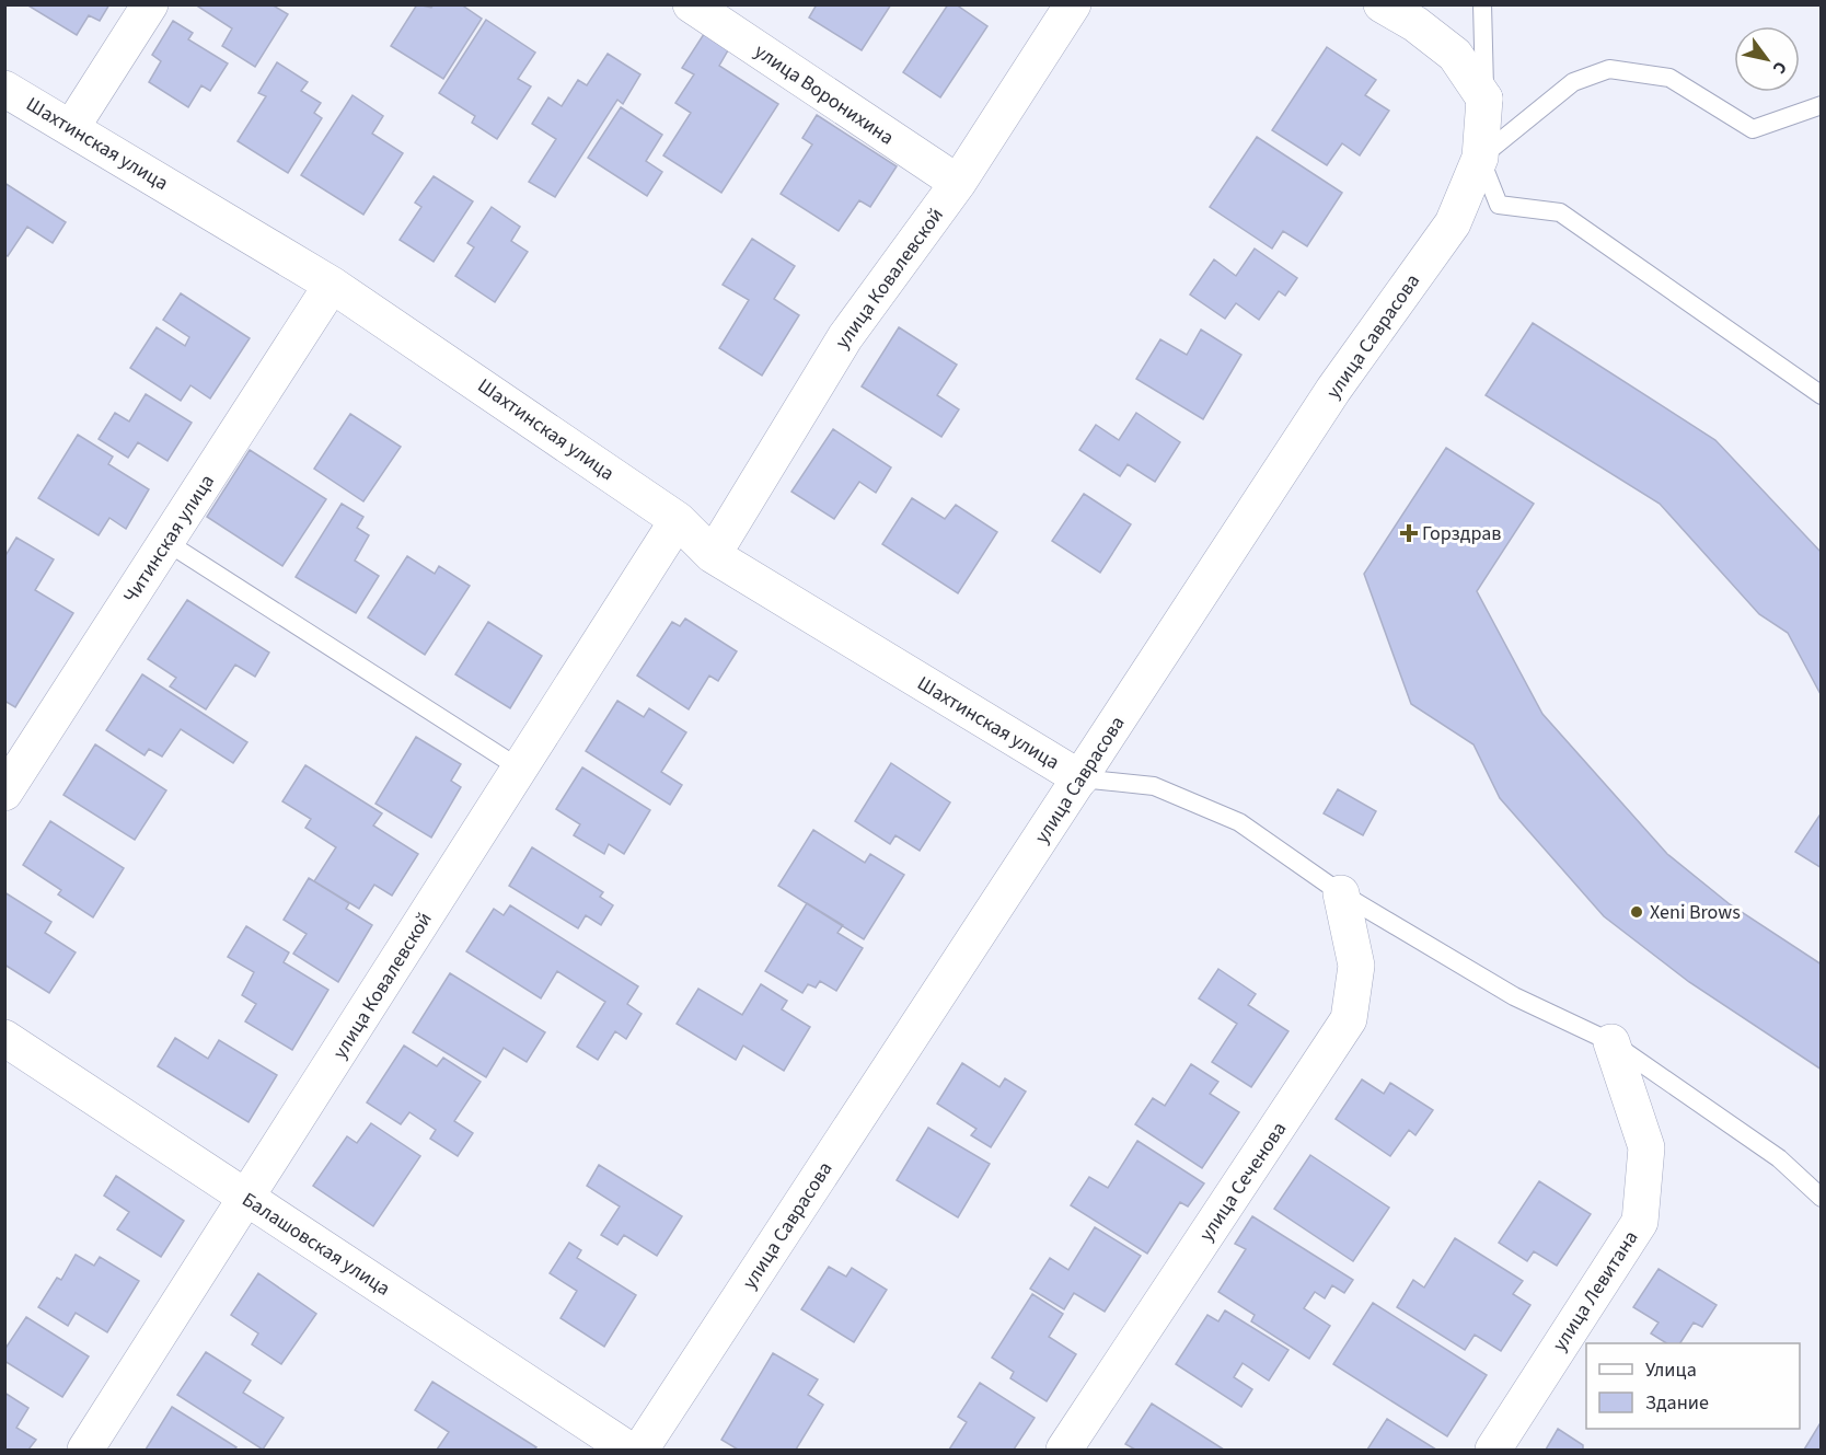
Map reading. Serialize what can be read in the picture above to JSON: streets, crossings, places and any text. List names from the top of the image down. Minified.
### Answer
{"streets":{"street":["улица Воронихина","Шахтинская улица","улица Ковалевской","улица Саврасова","Читинская улица","улица Сеченова","Балашовская улица","улица Левитана"]},"crossings":[["улица Воронихина","улица Ковалевской"],["Шахтинская улица","улица Ковалевской"],["Шахтинская улица","улица Саврасова"],["Шахтинская улица","Читинская улица"],["улица Ковалевской","Балашовская улица"]],"places":{"health":["Горздрав"],"other":["Xeni Brows"]},"legend":["Улица","Здание"],"north":"bottom right"}
